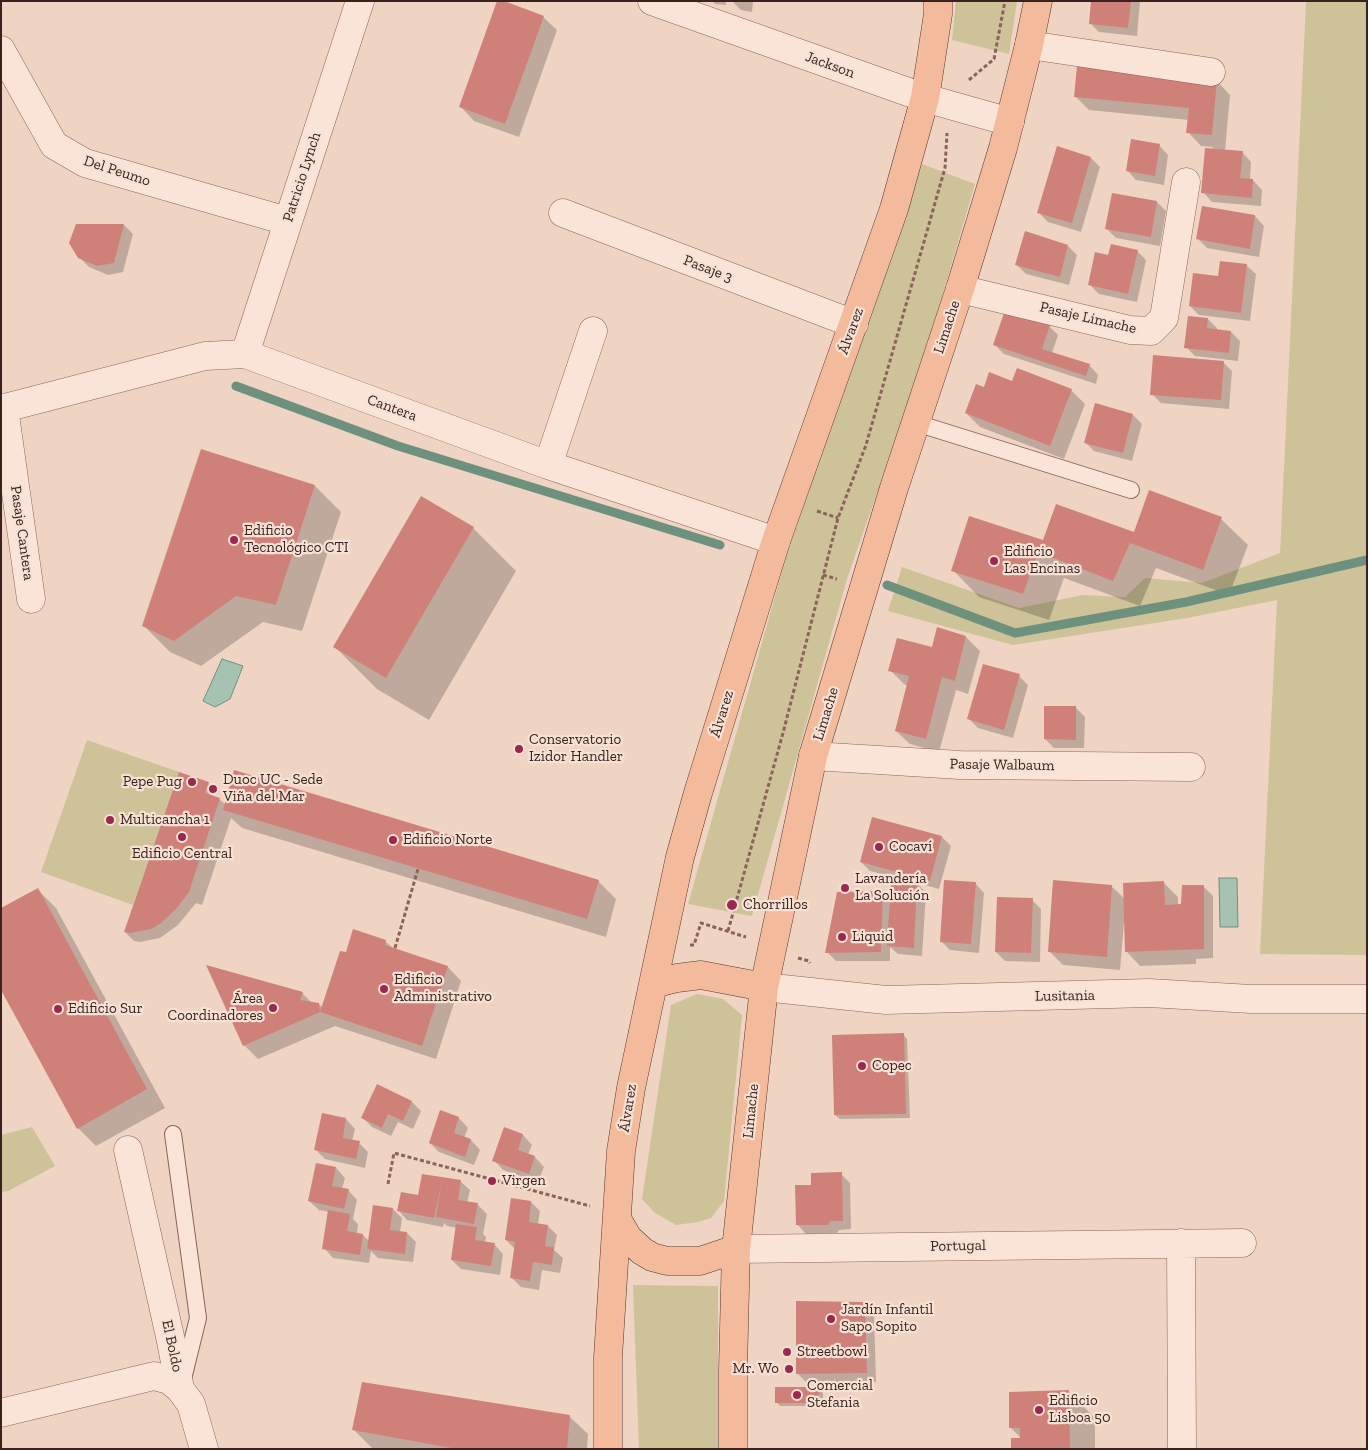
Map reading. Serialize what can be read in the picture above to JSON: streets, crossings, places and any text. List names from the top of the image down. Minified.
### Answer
{"streets":{"main road":["Limache","Álvarez"],"street":["Jackson","Del Peumo","Patricio Lynch","Pasaje 3","Pasaje Limache","Cantera","Pasaje Cantera","Pasaje Walbaum","Lusitania","Portugal","El Boldo"]},"crossings":[["Jackson","Limache"],["Jackson","Álvarez"],["Del Peumo","Patricio Lynch"],["Patricio Lynch","Cantera"],["Pasaje 3","Álvarez"],["Pasaje Limache","Limache"],["Limache","Pasaje Walbaum"],["Limache","Lusitania"],["Limache","Portugal"],["Álvarez","Cantera"],["Cantera","Pasaje Cantera"]],"places":["Edificio Tecnológico CTI","Edificio Las Encinas","Conservatorio Izidor Handler","Pepe Pug","Duoc UC - Sede Viña del Mar","Multicancha 1","Edificio Central","Edificio Norte","Cocaví","Lavandería La Solución","Chorrillos","Liquid","Edificio Administrativo","Área Coordinadores","Edificio Sur","Copec","Virgen","Jardín Infantil Sapo Sopito","Streetbowl","Mr. Wo","Comercial Stefania","Edificio Lisboa 50"]}
